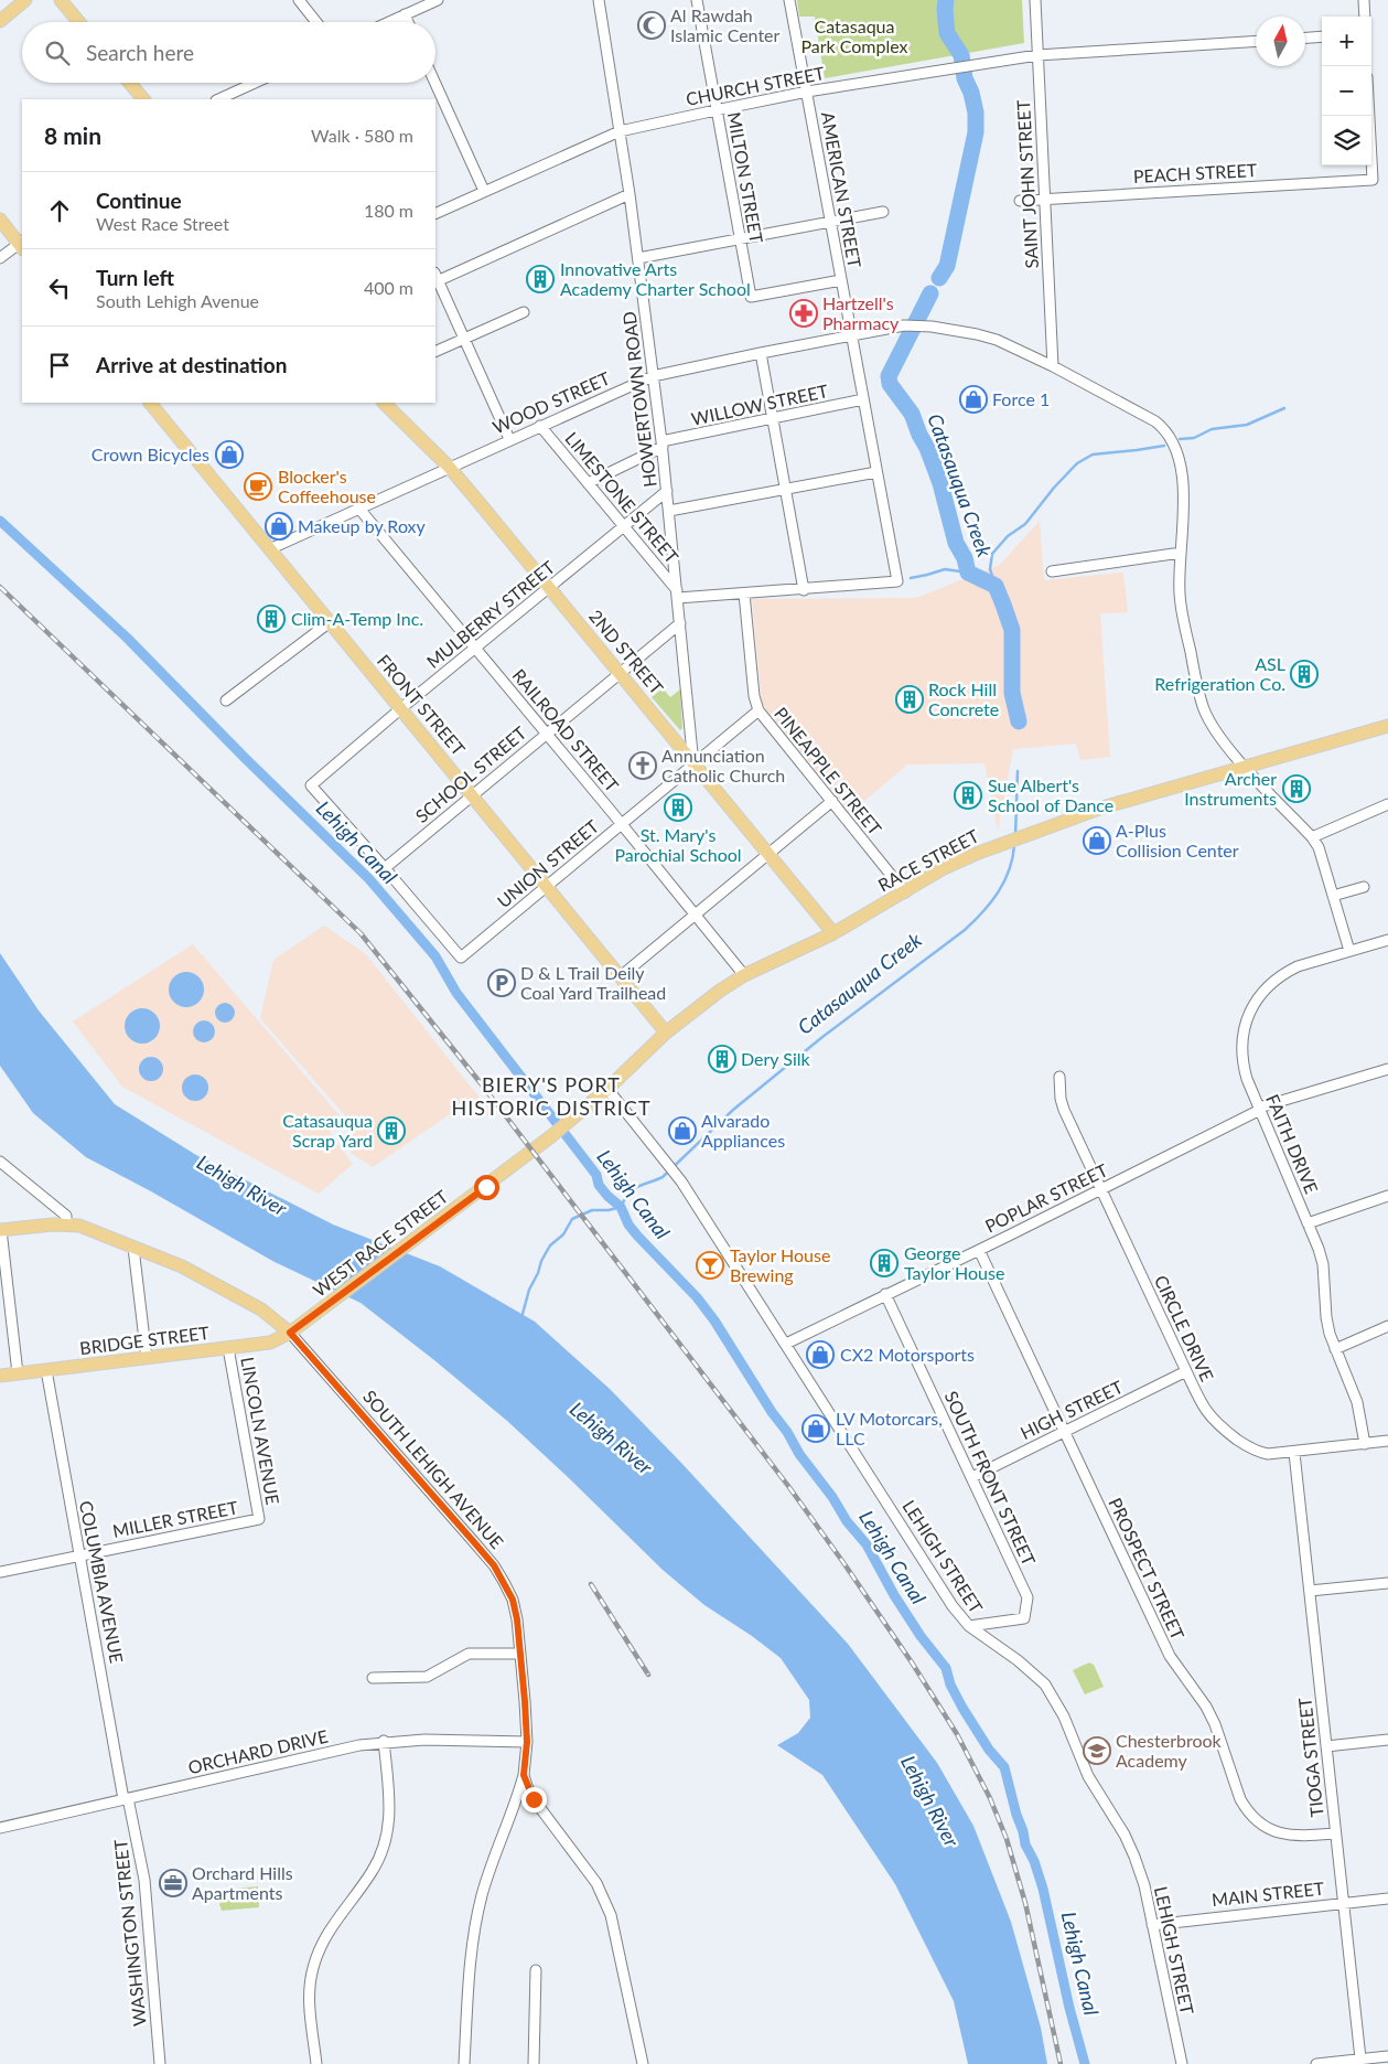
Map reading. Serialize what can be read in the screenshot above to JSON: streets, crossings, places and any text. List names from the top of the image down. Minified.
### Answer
{"streets":{"main road":["2ND STREET","FRONT STREET","RACE STREET","WEST RACE STREET","BRIDGE STREET","SOUTH LEHIGH AVENUE"],"street":["CHURCH STREET","PEACH STREET","MILTON STREET","SAINT JOHN STREET","AMERICAN STREET","HOWERTOWN ROAD","WOOD STREET","WILLOW STREET","LIMESTONE STREET","MULBERRY STREET","RAILROAD STREET","PINEAPPLE STREET","SCHOOL STREET","UNION STREET","FAITH DRIVE","POPLAR STREET","CIRCLE DRIVE","HIGH STREET","LINCOLN AVENUE","SOUTH FRONT STREET","MILLER STREET","LEHIGH STREET","PROSPECT STREET","COLUMBIA AVENUE","ORCHARD DRIVE","TIOGA STREET","MAIN STREET","WASHINGTON STREET"]},"crossings":[["CHURCH STREET","MILTON STREET"],["CHURCH STREET","SAINT JOHN STREET"],["CHURCH STREET","AMERICAN STREET"],["CHURCH STREET","HOWERTOWN ROAD"],["PEACH STREET","SAINT JOHN STREET"],["MILTON STREET","AMERICAN STREET"],["SAINT JOHN STREET","WOOD STREET"],["AMERICAN STREET","WOOD STREET"],["AMERICAN STREET","WILLOW STREET"],["HOWERTOWN ROAD","WOOD STREET"],["HOWERTOWN ROAD","WILLOW STREET"],["HOWERTOWN ROAD","LIMESTONE STREET"],["HOWERTOWN ROAD","MULBERRY STREET"],["HOWERTOWN ROAD","2ND STREET"],["HOWERTOWN ROAD","SCHOOL STREET"],["HOWERTOWN ROAD","UNION STREET"],["WOOD STREET","LIMESTONE STREET"],["WOOD STREET","2ND STREET"],["WOOD STREET","FRONT STREET"],["WOOD STREET","RAILROAD STREET"],["WOOD STREET","RACE STREET"],["WOOD STREET","FAITH DRIVE"],["WILLOW STREET","LIMESTONE STREET"],["LIMESTONE STREET","MULBERRY STREET"],["MULBERRY STREET","2ND STREET"],["MULBERRY STREET","FRONT STREET"],["MULBERRY STREET","RAILROAD STREET"],["MULBERRY STREET","SCHOOL STREET"],["MULBERRY STREET","UNION STREET"],["2ND STREET","SCHOOL STREET"],["2ND STREET","RACE STREET"],["2ND STREET","UNION STREET"],["FRONT STREET","SCHOOL STREET"],["FRONT STREET","RACE STREET"],["FRONT STREET","UNION STREET"],["RAILROAD STREET","SCHOOL STREET"],["RAILROAD STREET","RACE STREET"],["RAILROAD STREET","UNION STREET"],["PINEAPPLE STREET","RACE STREET"],["PINEAPPLE STREET","UNION STREET"],["SCHOOL STREET","UNION STREET"],["RACE STREET","WEST RACE STREET"],["RACE STREET","LEHIGH STREET"],["FAITH DRIVE","POPLAR STREET"],["FAITH DRIVE","CIRCLE DRIVE"],["POPLAR STREET","CIRCLE DRIVE"],["POPLAR STREET","SOUTH FRONT STREET"],["POPLAR STREET","LEHIGH STREET"],["POPLAR STREET","PROSPECT STREET"],["WEST RACE STREET","BRIDGE STREET"],["WEST RACE STREET","SOUTH LEHIGH AVENUE"],["CIRCLE DRIVE","HIGH STREET"],["CIRCLE DRIVE","TIOGA STREET"],["BRIDGE STREET","LINCOLN AVENUE"],["BRIDGE STREET","SOUTH LEHIGH AVENUE"],["BRIDGE STREET","COLUMBIA AVENUE"],["HIGH STREET","SOUTH FRONT STREET"],["HIGH STREET","PROSPECT STREET"],["LINCOLN AVENUE","MILLER STREET"],["SOUTH LEHIGH AVENUE","ORCHARD DRIVE"],["SOUTH FRONT STREET","LEHIGH STREET"],["MILLER STREET","COLUMBIA AVENUE"],["LEHIGH STREET","MAIN STREET"],["PROSPECT STREET","TIOGA STREET"],["COLUMBIA AVENUE","ORCHARD DRIVE"],["COLUMBIA AVENUE","WASHINGTON STREET"],["ORCHARD DRIVE","WASHINGTON STREET"],["TIOGA STREET","MAIN STREET"]],"districts":["BIERY'S PORT HISTORIC DISTRICT"],"water":["Catasauqua Creek","Lehigh Canal","Lehigh River"],"parks":["Catasaqua Park Complex"],"places":{"mosque":["Al Rawdah Islamic Center"],"building":["Innovative Arts Academy Charter School","Clim-A-Temp Inc.","ASL Refrigeration Co.","Rock Hill Concrete","Archer Instruments","Sue Albert's School of Dance","St. Mary's Parochial School","Dery Silk","Catasauqua Scrap Yard","George Taylor House"],"pharmacy":["Hartzell's Pharmacy"],"shop":["Force 1","Crown Bicycles","Makeup by Roxy","A-Plus Collision Center","Alvarado Appliances","CX2 Motorsports","LV Motorcars, LLC"],"cafe":["Blocker's Coffeehouse"],"church":["Annunciation Catholic Church"],"parking":["D & L Trail Deily Coal Yard Trailhead"],"bar":["Taylor House Brewing"],"school or university":["Chesterbrook Academy"],"office":["Orchard Hills Apartments"]},"north":"top","page":{"map_buttons":["+","−"],"search":"Search here","heading":["8 min","Walk · 580 m"],"list":[["Continue","West Race Street","180 m"],["Turn left","South Lehigh Avenue","400 m"],"Arrive at destination"]}}
